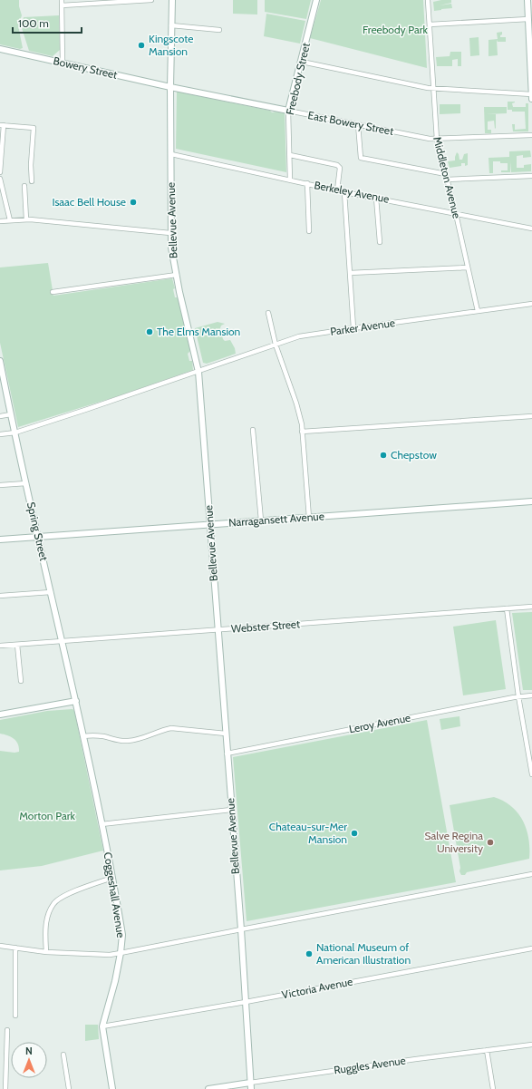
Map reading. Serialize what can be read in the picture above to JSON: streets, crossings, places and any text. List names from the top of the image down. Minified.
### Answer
{"streets":{"main road":["Bowery Street","Freebody Street","East Bowery Street","Bellevue Avenue","Narragansett Avenue","Spring Street","Coggeshall Avenue","Ruggles Avenue"],"street":["Middleton Avenue","Berkeley Avenue","Parker Avenue","Webster Street","Leroy Avenue","Victoria Avenue"]},"crossings":[["Bowery Street","East Bowery Street"],["Bowery Street","Bellevue Avenue"],["Freebody Street","East Bowery Street"],["Freebody Street","Berkeley Avenue"],["East Bowery Street","Middleton Avenue"],["East Bowery Street","Bellevue Avenue"],["Middleton Avenue","Berkeley Avenue"],["Middleton Avenue","Parker Avenue"],["Berkeley Avenue","Bellevue Avenue"],["Bellevue Avenue","Parker Avenue"],["Bellevue Avenue","Narragansett Avenue"],["Bellevue Avenue","Webster Street"],["Bellevue Avenue","Leroy Avenue"],["Bellevue Avenue","Victoria Avenue"],["Bellevue Avenue","Ruggles Avenue"],["Parker Avenue","Spring Street"],["Narragansett Avenue","Spring Street"],["Spring Street","Webster Street"],["Spring Street","Coggeshall Avenue"],["Coggeshall Avenue","Victoria Avenue"]],"parks":["Freebody Park","Morton Park"],"places":["Kingscote Mansion","Isaac Bell House","The Elms Mansion","Chepstow","Chateau-sur-Mer Mansion","Salve Regina University","National Museum of American Illustration"],"scale_bar":"100 m","north":"top"}
